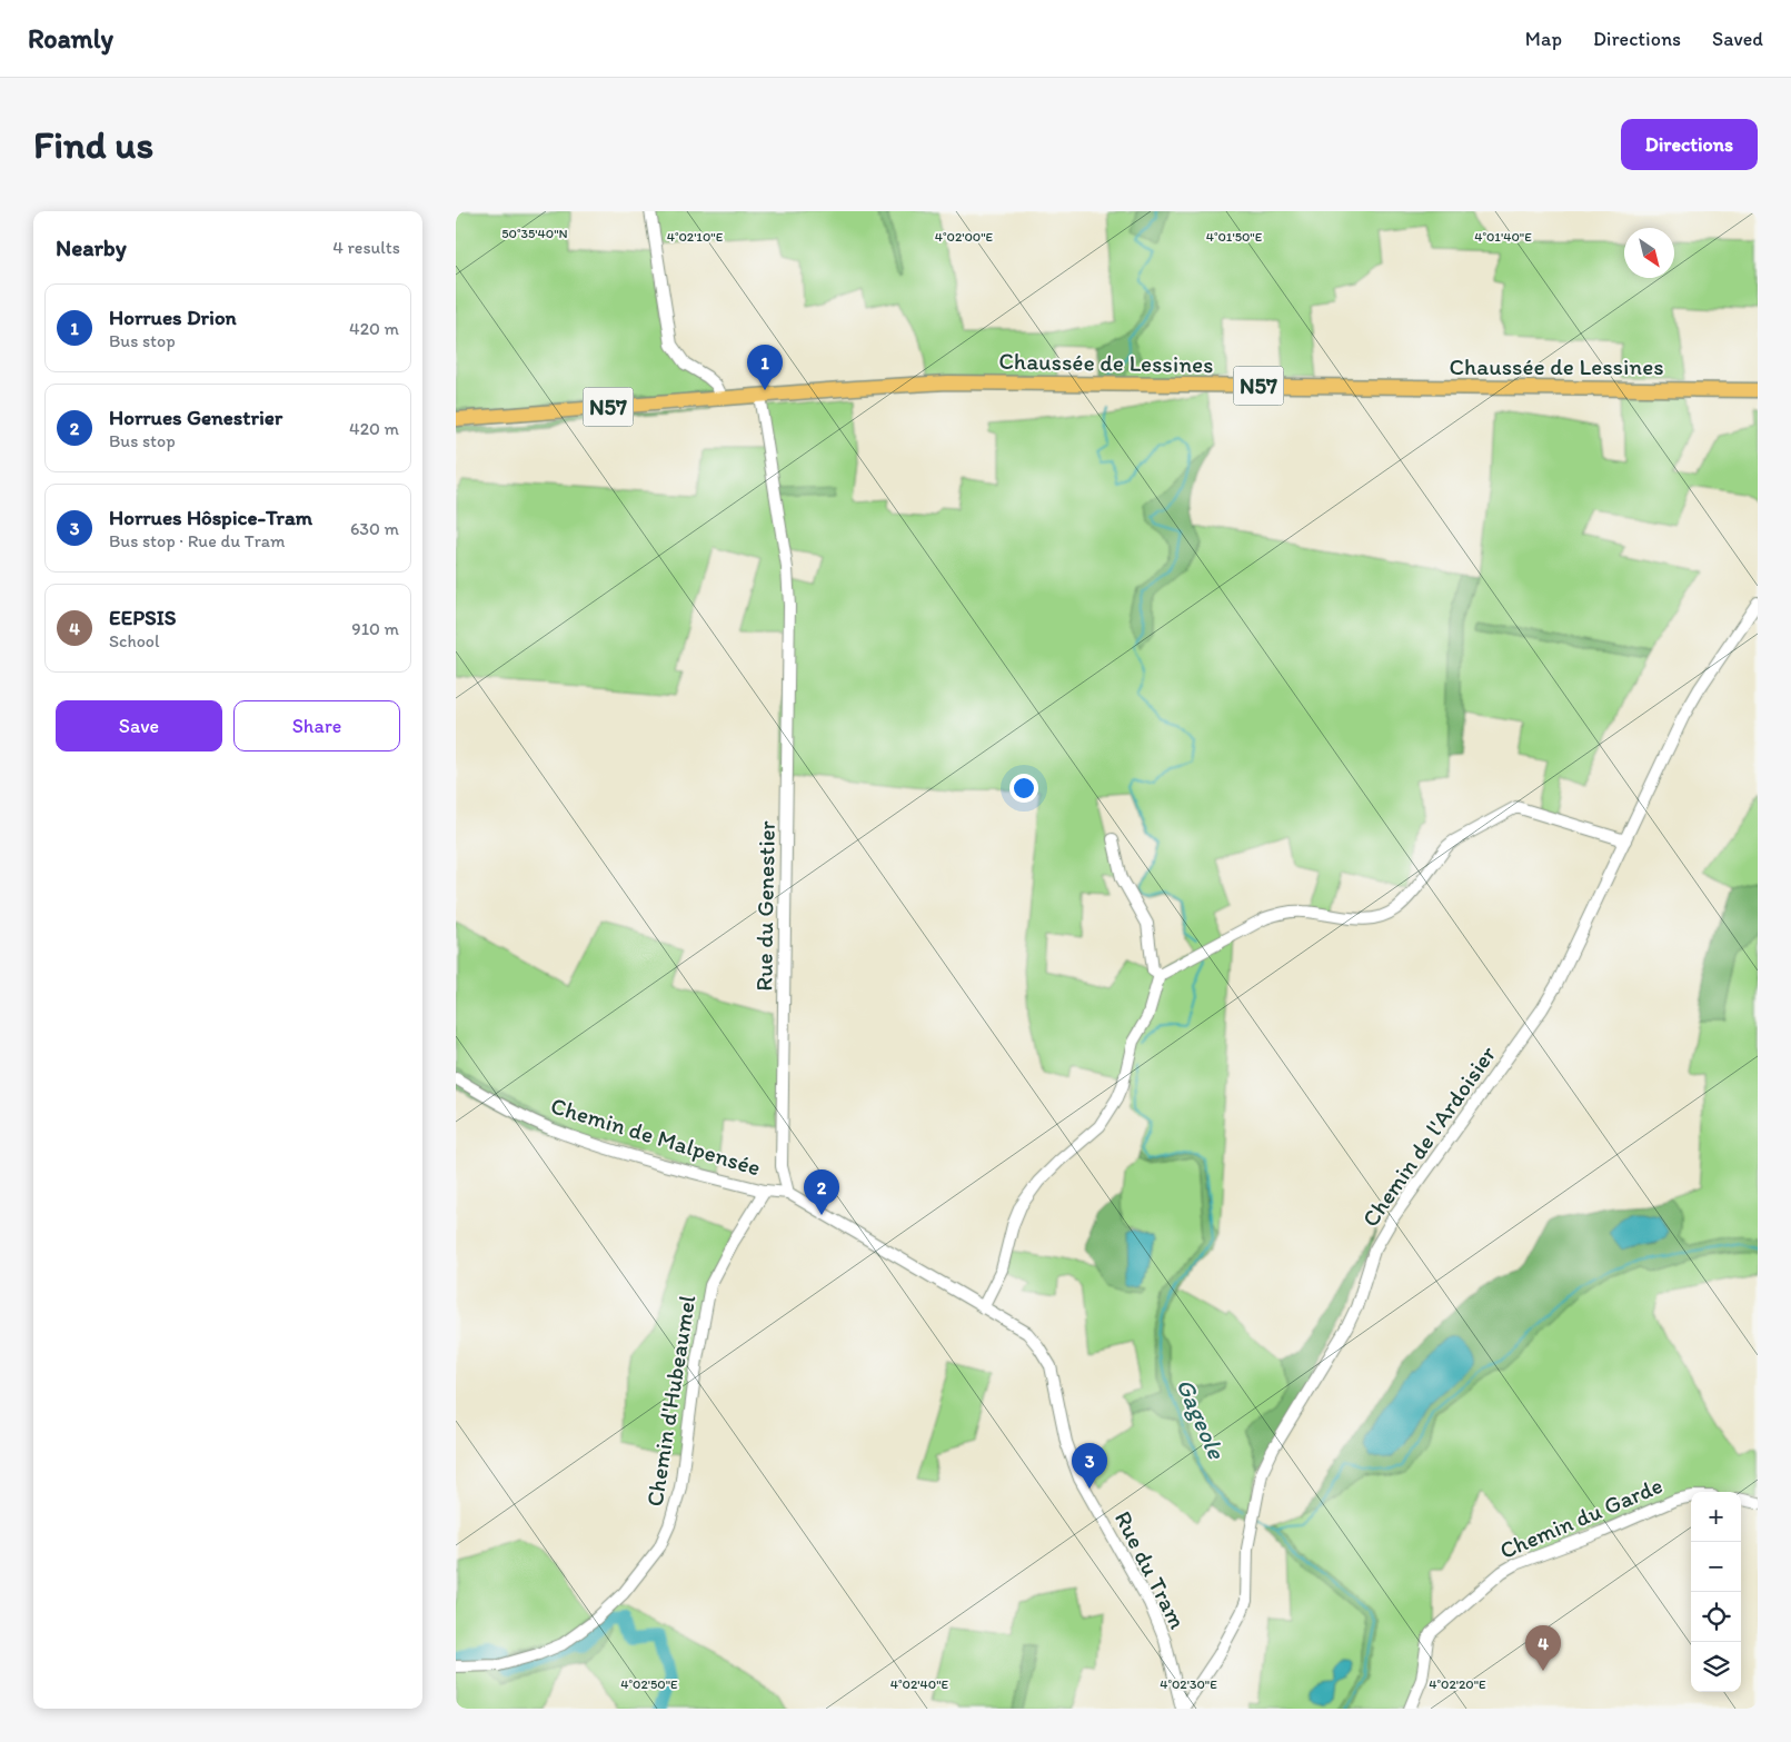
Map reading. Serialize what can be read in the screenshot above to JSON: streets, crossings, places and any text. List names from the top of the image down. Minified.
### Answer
{"streets":{"main road":["Chaussée de Lessines","N57"],"street":["Rue du Genestier","Chemin de Malpensée","Chemin de l'Ardoisier","Chemin d'Hubeaumel","Chemin du Garde","Rue du Tram"]},"crossings":[["Chaussée de Lessines","Rue du Genestier"],["Rue du Genestier","Chemin de Malpensée"],["Chemin de Malpensée","Chemin d'Hubeaumel"],["Chemin de l'Ardoisier","Rue du Tram"]],"water":["Gageole"],"north":"bottom right","page":{"header":"Roamly","nav":["Map","Directions","Saved"],"buttons":["Directions",["Save","Share"]],"title":"Find us","heading":["Nearby","4 results"],"list":[{"mark":"1","name":"Horrues Drion","note":"Bus stop","value":"420 m"},{"mark":"2","name":"Horrues Genestrier","note":"Bus stop","value":"420 m"},{"mark":"3","name":"Horrues Hôspice-Tram","note":"Bus stop · Rue du Tram","value":"630 m"},{"mark":"4","name":"EEPSIS","note":"School","value":"910 m"}],"pins":["1","2","3","4"],"map_buttons":["+","−"]},"coordinates":["50°35'40\"N","4°02'10\"E","4°02'00\"E","4°01'50\"E","4°01'40\"E","4°02'50\"E","4°02'40\"E","4°02'30\"E","4°02'20\"E"]}
